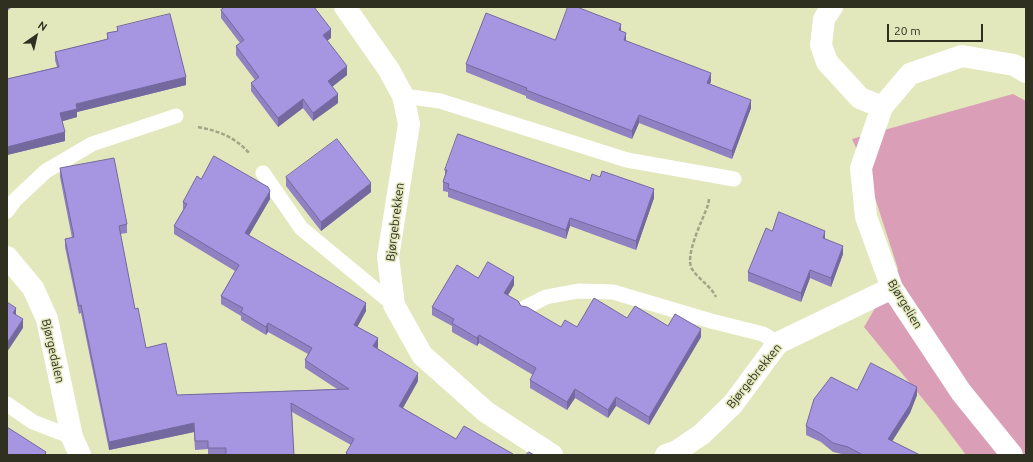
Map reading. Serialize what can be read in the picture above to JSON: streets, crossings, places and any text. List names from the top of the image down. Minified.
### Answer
{"streets":{"street":["Bjørgebrekken","Bjørgelien","Bjørgedalen"]},"crossings":[["Bjørgebrekken","Bjørgelien"]],"scale_bar":"20 m","north":"top right"}
